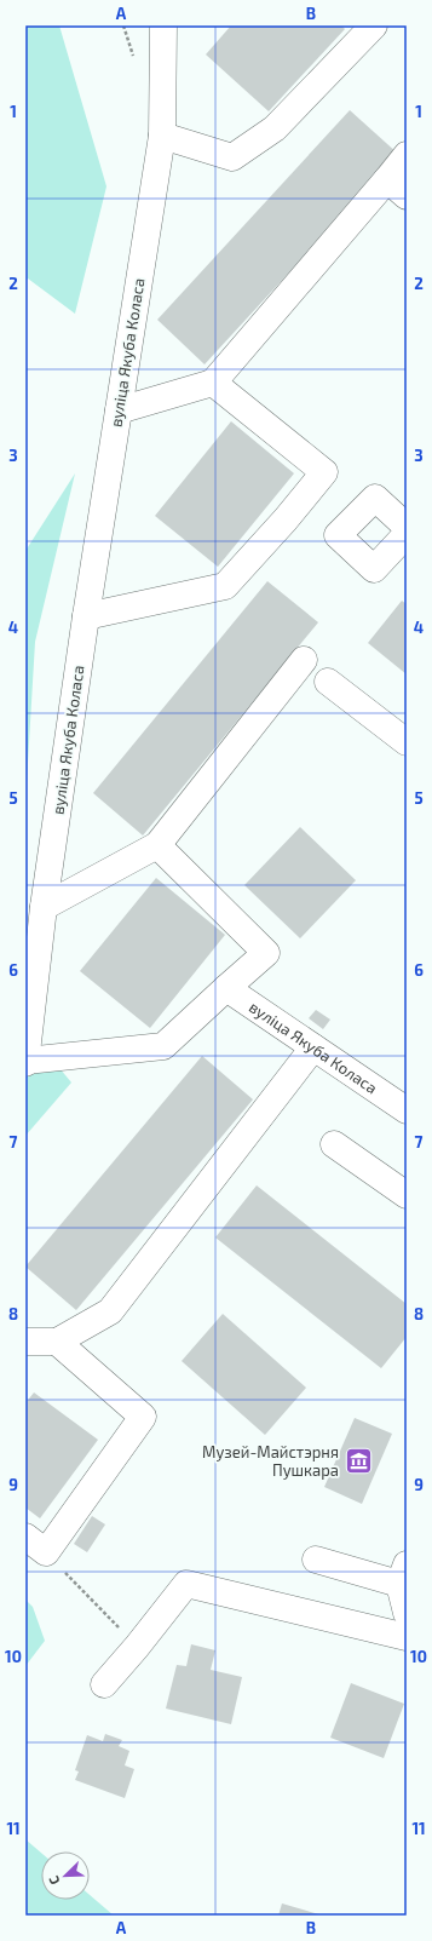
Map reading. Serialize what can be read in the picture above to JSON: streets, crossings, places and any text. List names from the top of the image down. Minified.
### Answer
{"streets":{"street":["вуліца Якуба Коласа"]},"places":{"museum":["Музей-Майстэрня Пушкара"]},"north":"bottom left","grid":{"columns":["A","B"],"rows":["1","2","3","4","5","6","7","8","9","10","11"]}}
